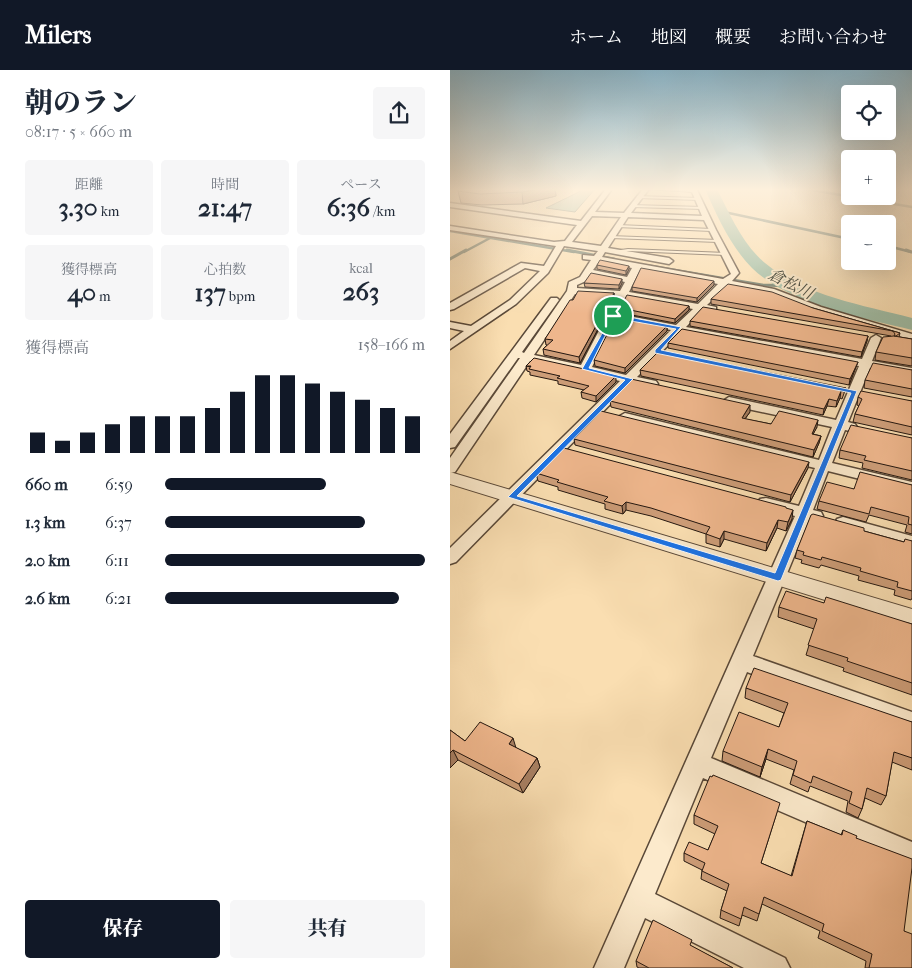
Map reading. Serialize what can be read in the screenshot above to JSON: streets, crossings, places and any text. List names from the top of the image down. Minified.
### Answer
{"water":["倉松川"],"page":{"header":"Milers","nav":["ホーム","地図","概要","お問い合わせ"],"heading":["朝のラン","08:17 · 5 × 660 m"],"map_buttons":["+","−"],"stats":[["距離","3.30 km"],["時間","21:47"],["ペース","6:36 /km"],["獲得標高","40 m"],["心拍数","137 bpm"],["kcal","263"]],"chart":["獲得標高","158–166 m"],"list":[{"name":"660 m","note":"6:59"},{"name":"1.3 km","note":"6:37"},{"name":"2.0 km","note":"6:11"},{"name":"2.6 km","note":"6:21"}],"buttons":["保存","共有"]}}
